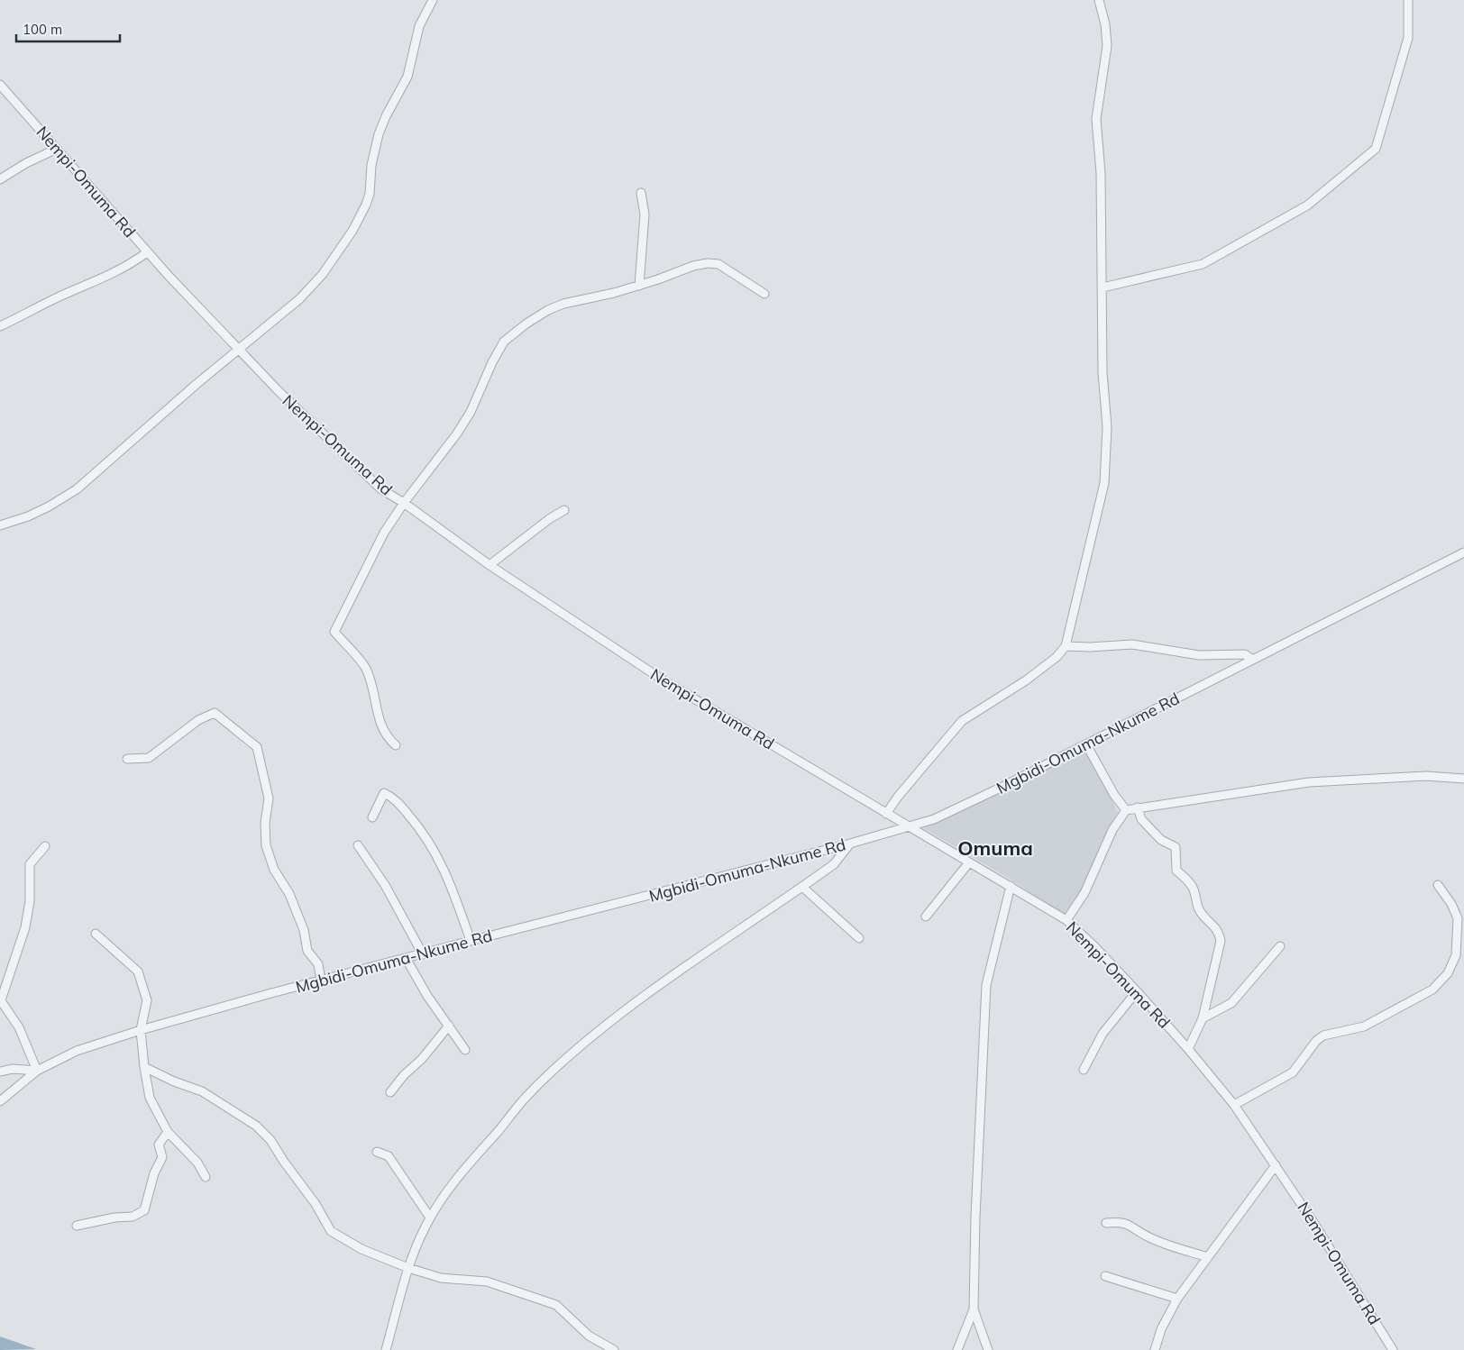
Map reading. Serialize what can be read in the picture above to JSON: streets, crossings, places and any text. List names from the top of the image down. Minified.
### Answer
{"streets":{"street":["Nempi-Omuma Rd","Mgbidi-Omuma-Nkume Rd"]},"crossings":[["Nempi-Omuma Rd","Mgbidi-Omuma-Nkume Rd"]],"districts":["Omuma"],"scale_bar":"100 m"}
